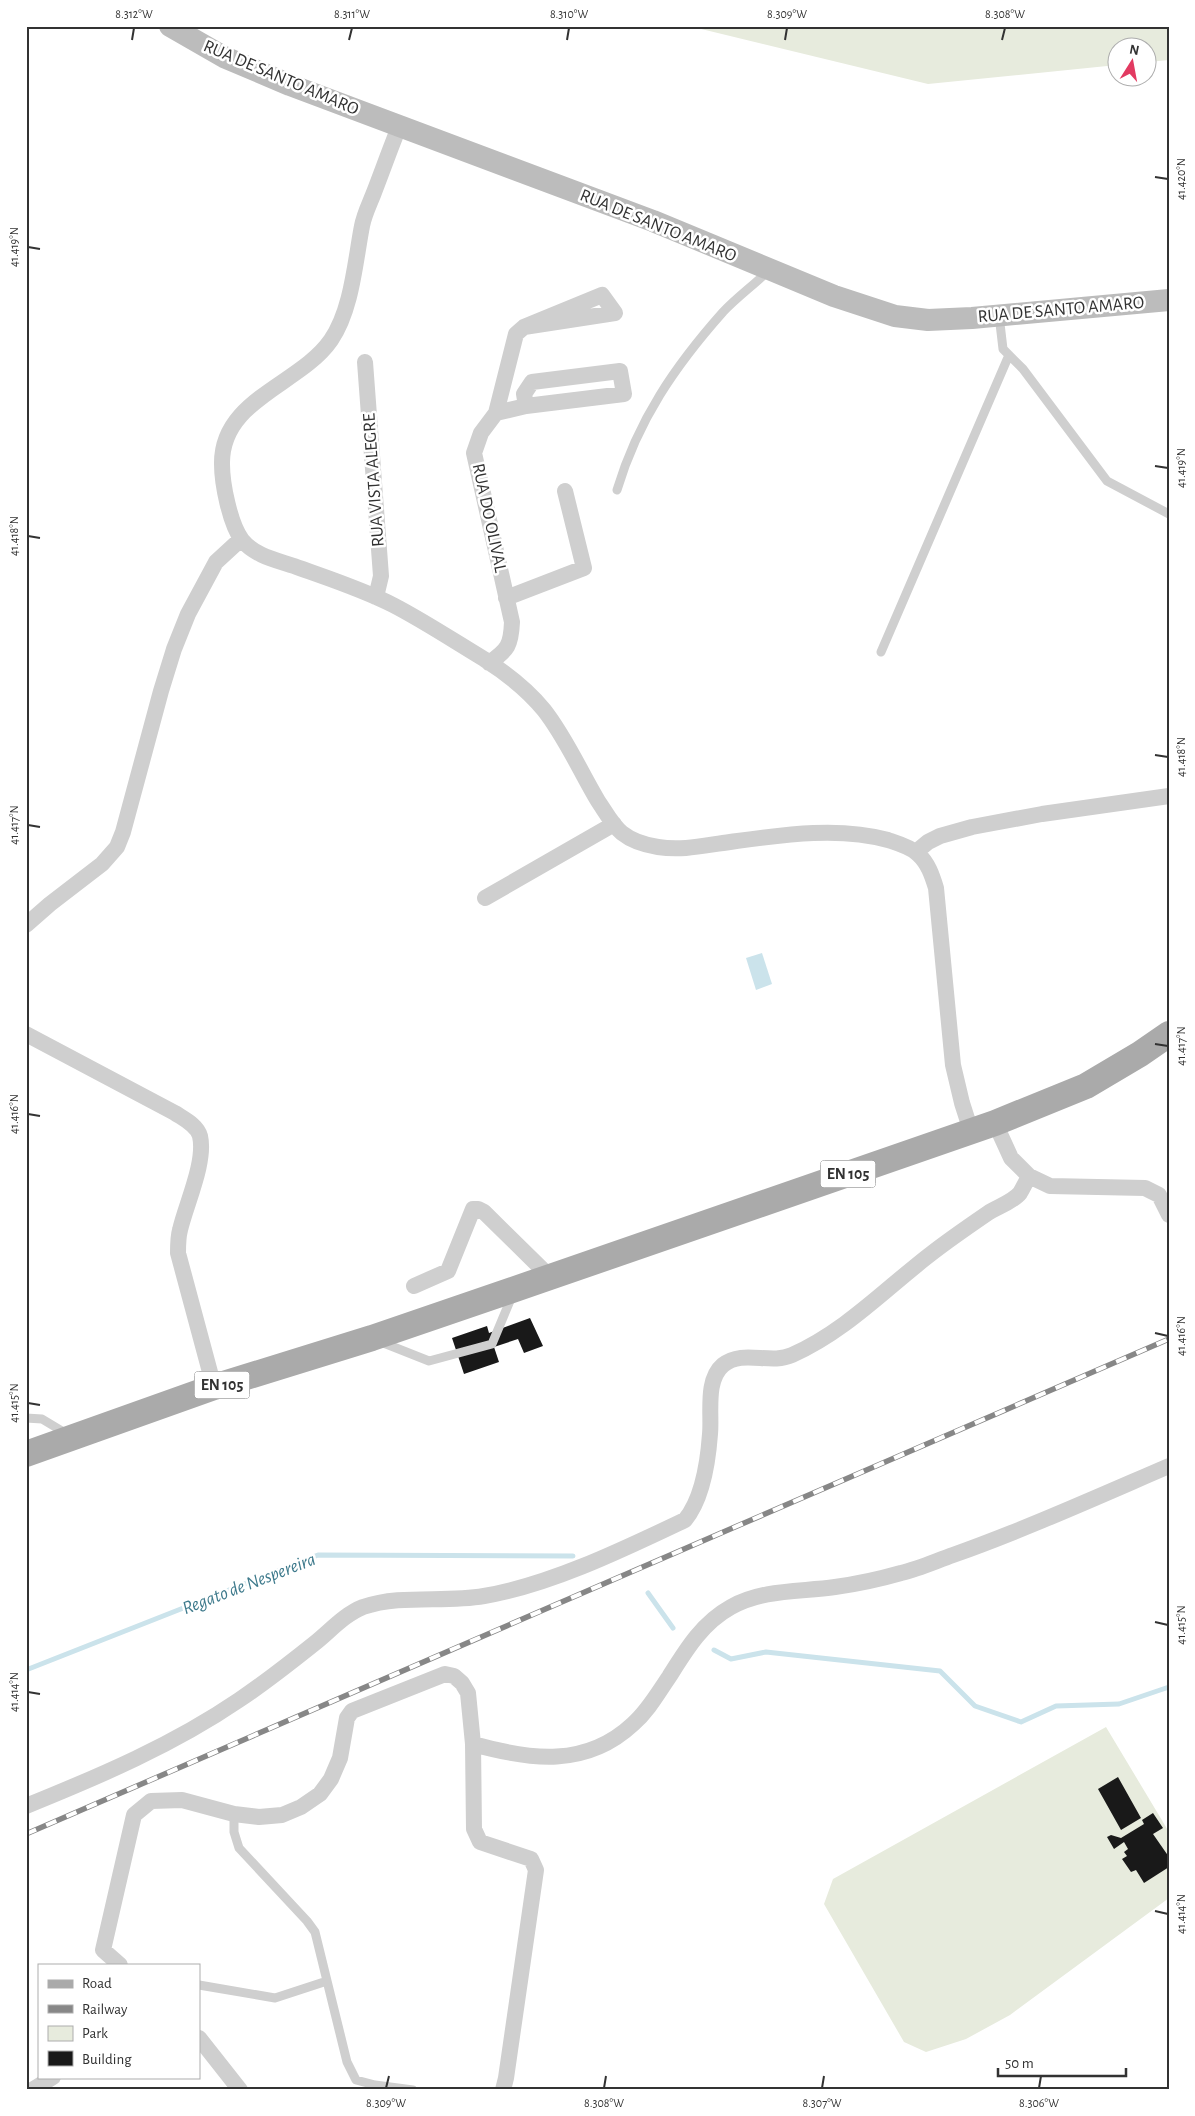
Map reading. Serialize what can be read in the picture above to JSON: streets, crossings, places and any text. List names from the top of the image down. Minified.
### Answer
{"streets":{"main road":["EN 105"],"street":["RUA DE SANTO AMARO","RUA VISTA ALEGRE","RUA DO OLIVAL"]},"water":["Regato de Nespereira"],"legend":["Road","Railway","Park","Building"],"scale_bar":"50 m","north":"top","coordinates":["8.312°W","8.311°W","8.310°W","8.309°W","8.308°W","41.420°N","41.419°N","41.418°N","41.417°N","41.416°N","41.415°N","41.414°N","8.307°W","8.306°W"]}
